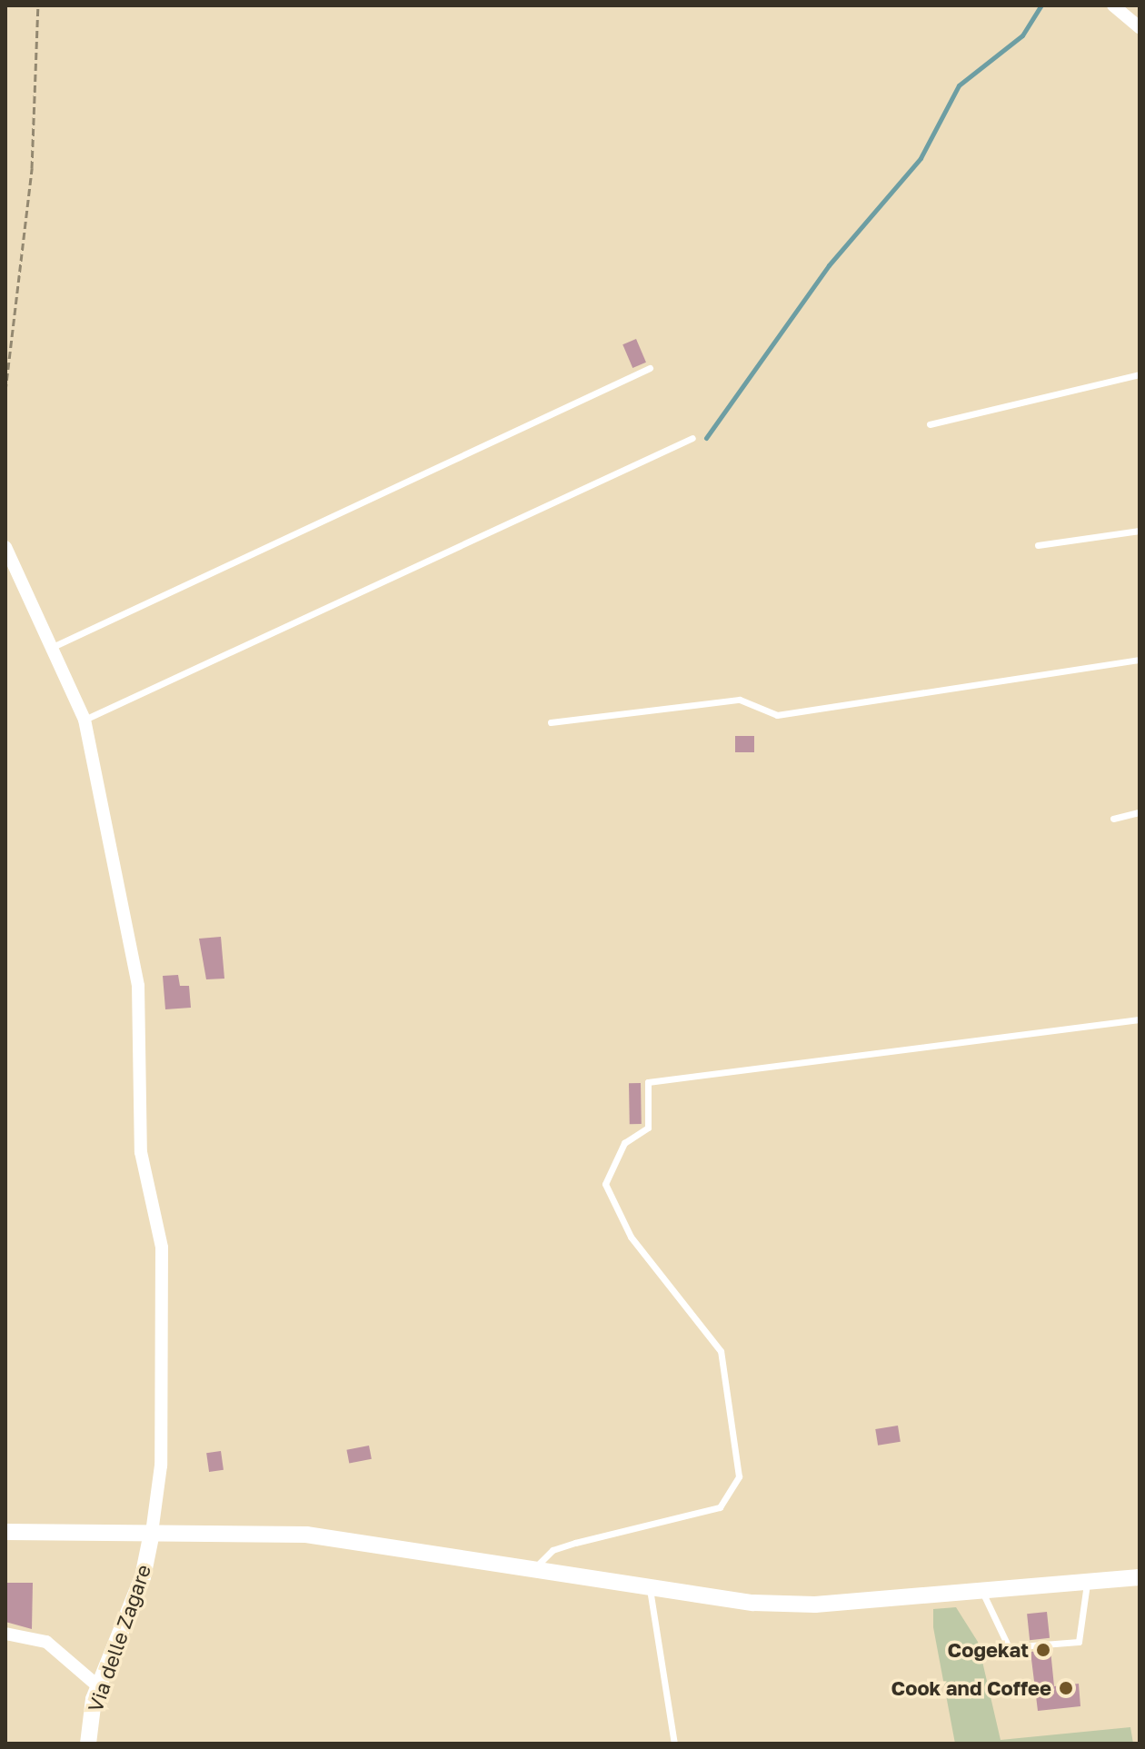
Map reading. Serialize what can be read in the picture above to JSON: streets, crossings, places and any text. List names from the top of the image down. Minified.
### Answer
{"streets":{"main road":["Via delle Zagare"]},"places":["Cogekat","Cook and Coffee"]}
